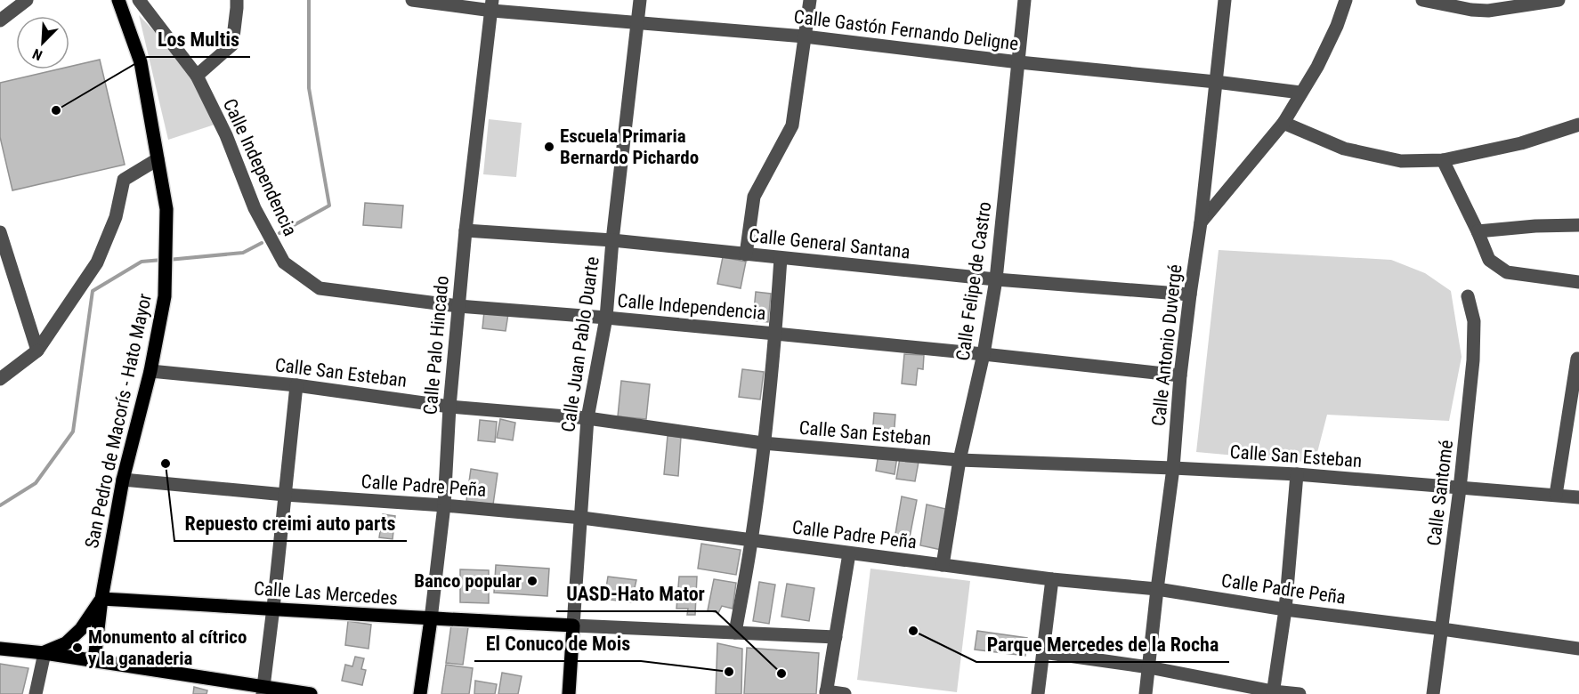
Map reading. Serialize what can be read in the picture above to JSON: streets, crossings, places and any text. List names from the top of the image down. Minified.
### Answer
{"streets":{"main road":["Calle Juan Pablo Duarte","Calle Palo Hincado","San Pedro de Macorís - Hato Mayor","Calle Las Mercedes"],"street":["Calle Gastón Fernando Deligne","Calle Independencia","Calle General Santana","Calle Felipe de Castro","Calle Antonio Duvergé","Calle San Esteban","Calle Padre Peña","Calle Santomé"]},"crossings":[["Calle Gastón Fernando Deligne","Calle Felipe de Castro"],["Calle Gastón Fernando Deligne","Calle Juan Pablo Duarte"],["Calle Gastón Fernando Deligne","Calle Palo Hincado"],["Calle Gastón Fernando Deligne","Calle Antonio Duvergé"],["Calle Independencia","Calle Felipe de Castro"],["Calle Independencia","Calle Juan Pablo Duarte"],["Calle Independencia","Calle Palo Hincado"],["Calle Independencia","Calle Antonio Duvergé"],["Calle General Santana","Calle Felipe de Castro"],["Calle General Santana","Calle Juan Pablo Duarte"],["Calle General Santana","Calle Palo Hincado"],["Calle General Santana","Calle Antonio Duvergé"],["Calle Felipe de Castro","Calle San Esteban"],["Calle Felipe de Castro","Calle Padre Peña"],["Calle Juan Pablo Duarte","Calle San Esteban"],["Calle Juan Pablo Duarte","Calle Padre Peña"],["Calle Juan Pablo Duarte","Calle Las Mercedes"],["Calle Palo Hincado","Calle San Esteban"],["Calle Palo Hincado","Calle Padre Peña"],["Calle Palo Hincado","Calle Las Mercedes"],["Calle Antonio Duvergé","Calle San Esteban"],["Calle Antonio Duvergé","Calle Padre Peña"],["Calle San Esteban","San Pedro de Macorís - Hato Mayor"],["Calle San Esteban","Calle Santomé"],["San Pedro de Macorís - Hato Mayor","Calle Padre Peña"],["San Pedro de Macorís - Hato Mayor","Calle Las Mercedes"],["Calle Padre Peña","Calle Santomé"]],"places":["Los Multis","Escuela Primaria Bernardo Pichardo","Repuesto creimi auto parts","Banco popular","Parque Mercedes de la Rocha","Monumento al cítrico y la ganaderia","El Conuco de Mois","UASD-Hato Mator"],"north":"bottom left"}
